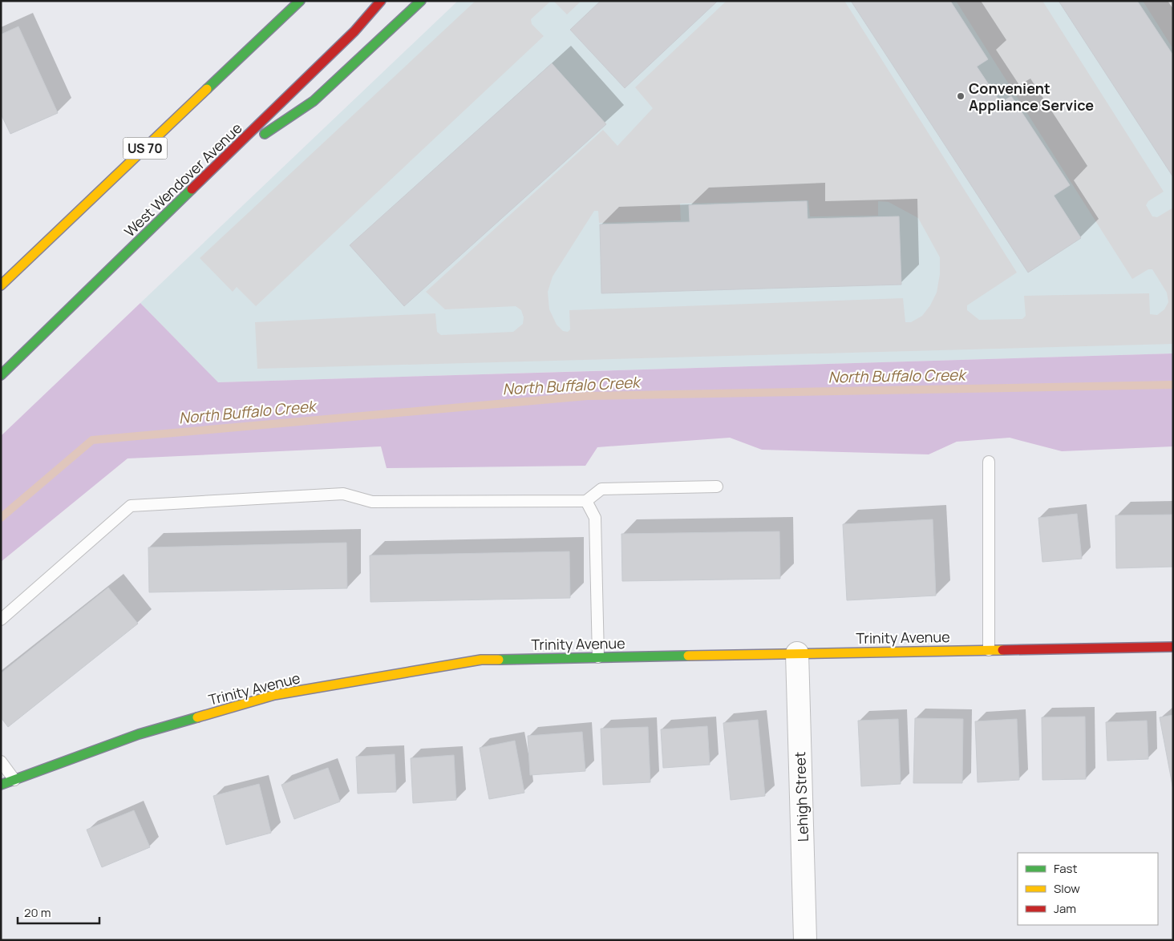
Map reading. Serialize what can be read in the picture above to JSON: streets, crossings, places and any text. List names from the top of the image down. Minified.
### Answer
{"streets":{"main road":["US 70","West Wendover Avenue","Trinity Avenue"],"street":["Lehigh Street"]},"crossings":[["Trinity Avenue","Lehigh Street"]],"water":["North Buffalo Creek"],"places":["Convenient Appliance Service"],"legend":["Fast","Slow","Jam"],"scale_bar":"20 m"}
